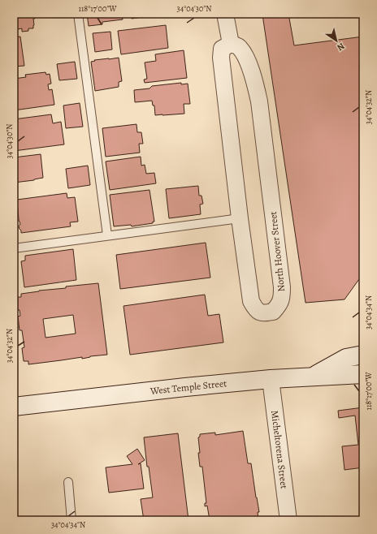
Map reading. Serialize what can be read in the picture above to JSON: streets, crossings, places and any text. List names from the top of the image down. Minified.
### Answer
{"streets":{"main road":["West Temple Street"],"street":["North Hoover Street","Micheltorena Street"]},"crossings":[["West Temple Street","Micheltorena Street"]],"north":"bottom right","coordinates":["118°17'00\"W","34°04'30\"N","34°04'32\"N","34°04'34\"N"]}
